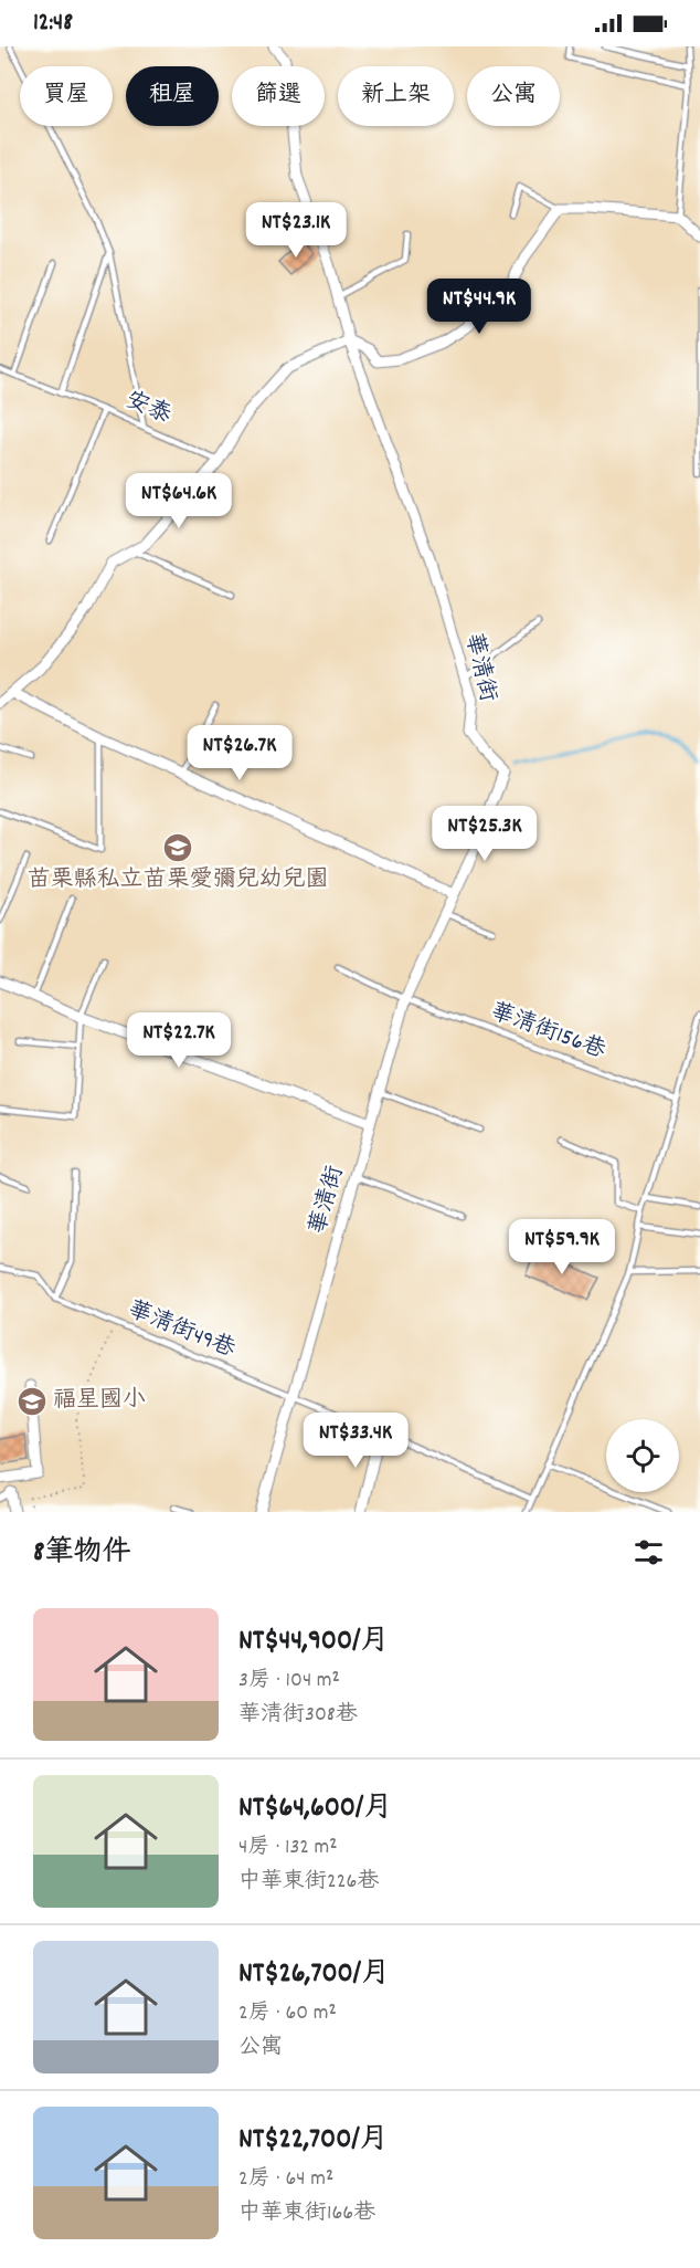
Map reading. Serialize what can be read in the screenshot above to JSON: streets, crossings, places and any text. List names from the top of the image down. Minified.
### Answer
{"streets":{"street":["華清街"],"lane":["安泰","華清街156巷","華清街49巷"]},"crossings":[["華清街","華清街156巷"],["華清街","華清街49巷"]],"places":{"school or university":["苗栗縣私立苗栗愛彌兒幼兒園","福星國小"]},"page":{"status":"12:48","chip":["買屋","租屋","篩選","新上架","公寓"],"price":["NT$23.1K","NT$44.9K","NT$64.6K","NT$26.7K","NT$25.3K","NT$22.7K","NT$59.9K","NT$33.4K"],"heading":"8筆物件","list":[{"name":"NT$44,900/月","note":"3房 · 104 m² · 華清街308巷"},{"name":"NT$64,600/月","note":"4房 · 132 m² · 中華東街226巷"},{"name":"NT$26,700/月","note":"2房 · 60 m² · 公寓"},{"name":"NT$22,700/月","note":"2房 · 64 m² · 中華東街166巷"}]}}
